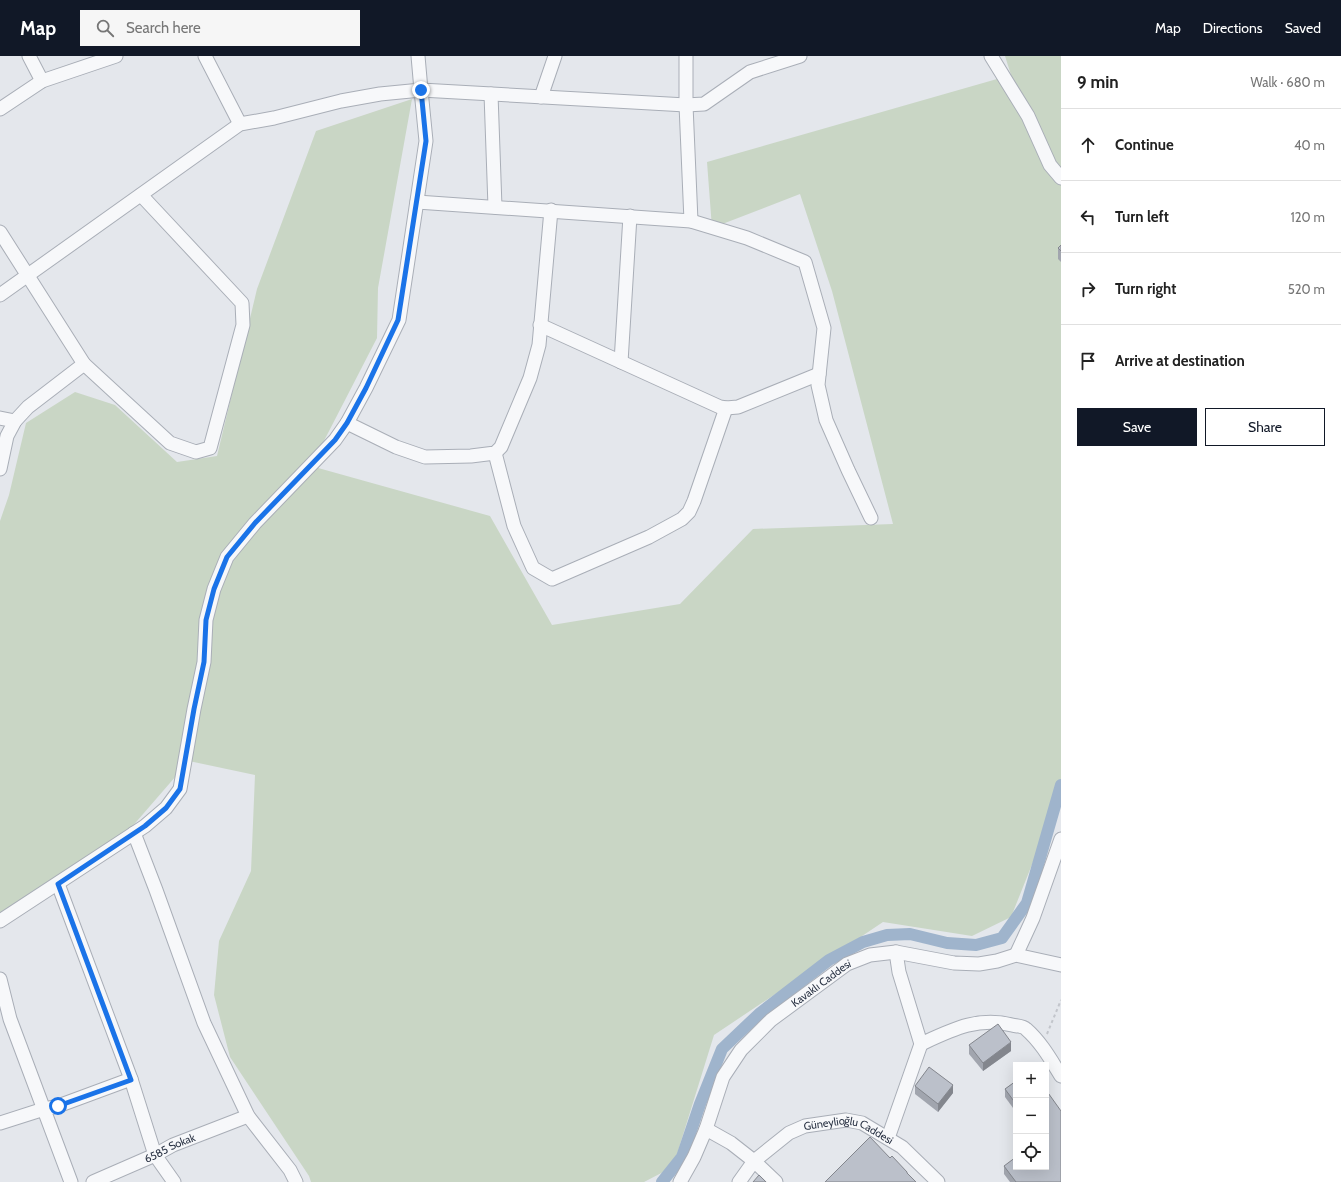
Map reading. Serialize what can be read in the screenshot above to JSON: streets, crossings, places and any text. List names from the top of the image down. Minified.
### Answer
{"streets":{"street":["Kavaklı Caddesi","Güneylioğlu Caddesi","6585 Sokak"]},"page":{"header":"Map","search":"Search here","nav":["Map","Directions","Saved"],"heading":["9 min","Walk · 680 m"],"list":[["Continue","40 m"],["Turn left","120 m"],["Turn right","520 m"],"Arrive at destination"],"buttons":["Save","Share"],"map_buttons":["+","−"]}}
